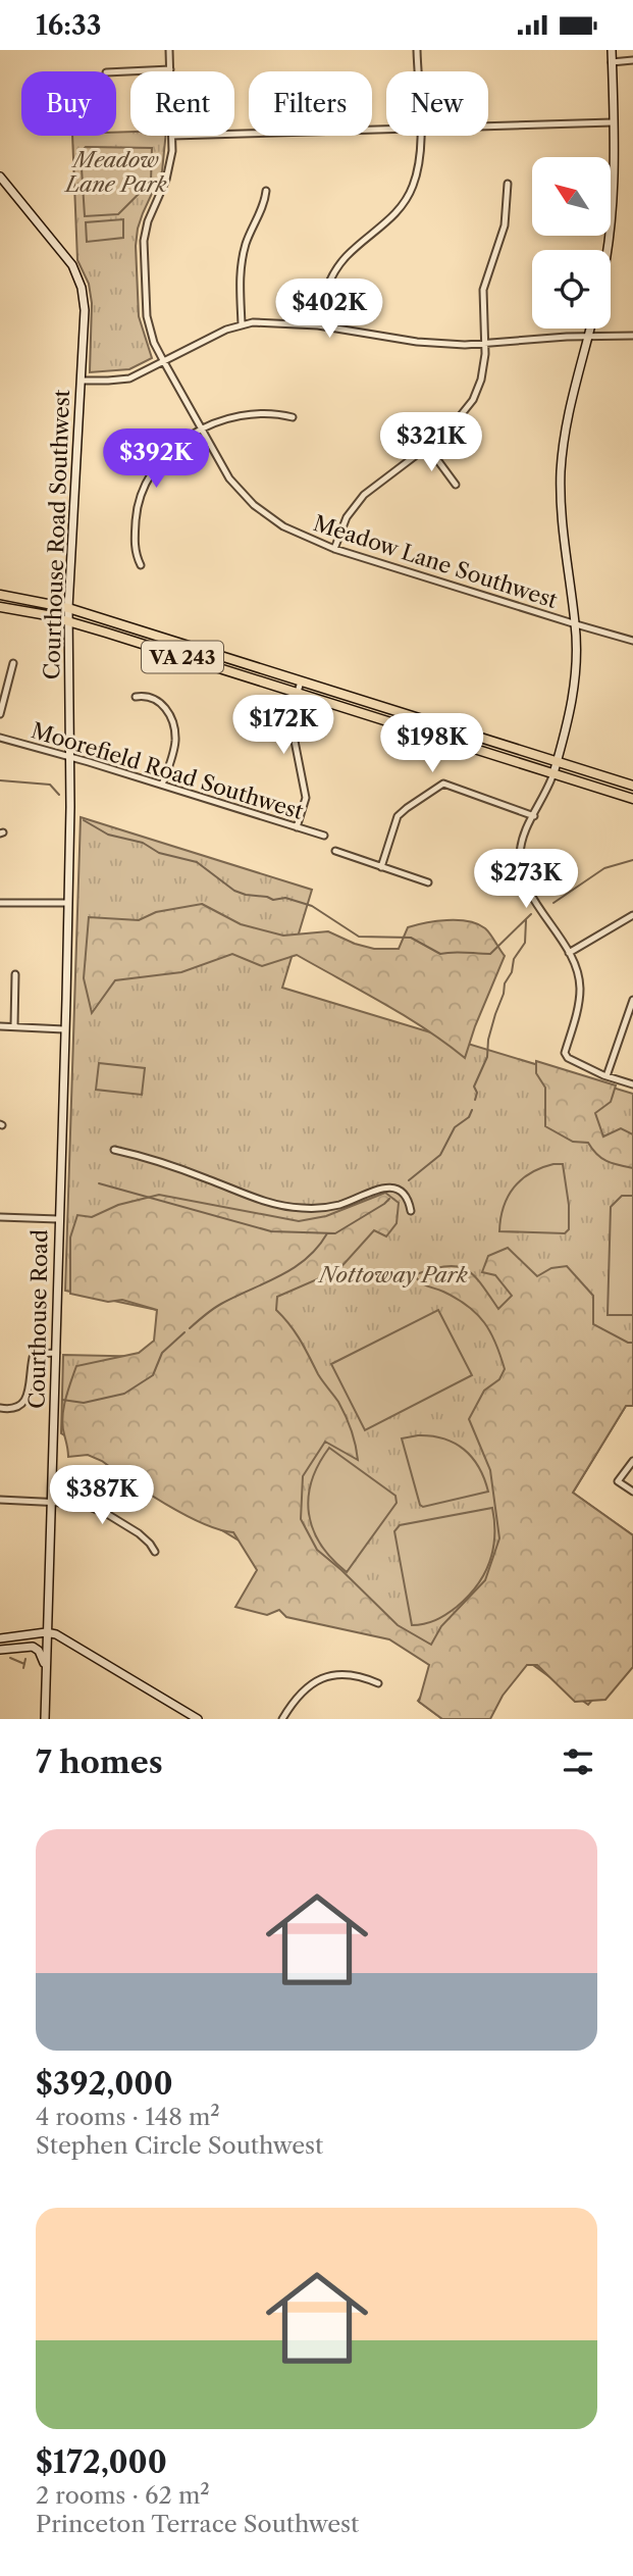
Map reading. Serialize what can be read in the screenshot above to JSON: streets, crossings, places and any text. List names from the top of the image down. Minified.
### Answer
{"streets":{"main road":["VA 243"],"street":["Courthouse Road Southwest","Meadow Lane Southwest","Moorefield Road Southwest","Courthouse Road"]},"crossings":[["Courthouse Road Southwest","VA 243"],["Courthouse Road Southwest","Moorefield Road Southwest"],["Courthouse Road Southwest","Courthouse Road"]],"parks":["Meadow Lane Park","Nottoway Park"],"north":"top left","page":{"status":"16:33","chip":["Buy","Rent","Filters","New"],"price":["$402K","$321K","$392K","$172K","$198K","$273K","$387K"],"heading":"7 homes","list":[{"name":"$392,000","note":"4 rooms · 148 m² · Stephen Circle Southwest"},{"name":"$172,000","note":"2 rooms · 62 m² · Princeton Terrace Southwest"}]}}
